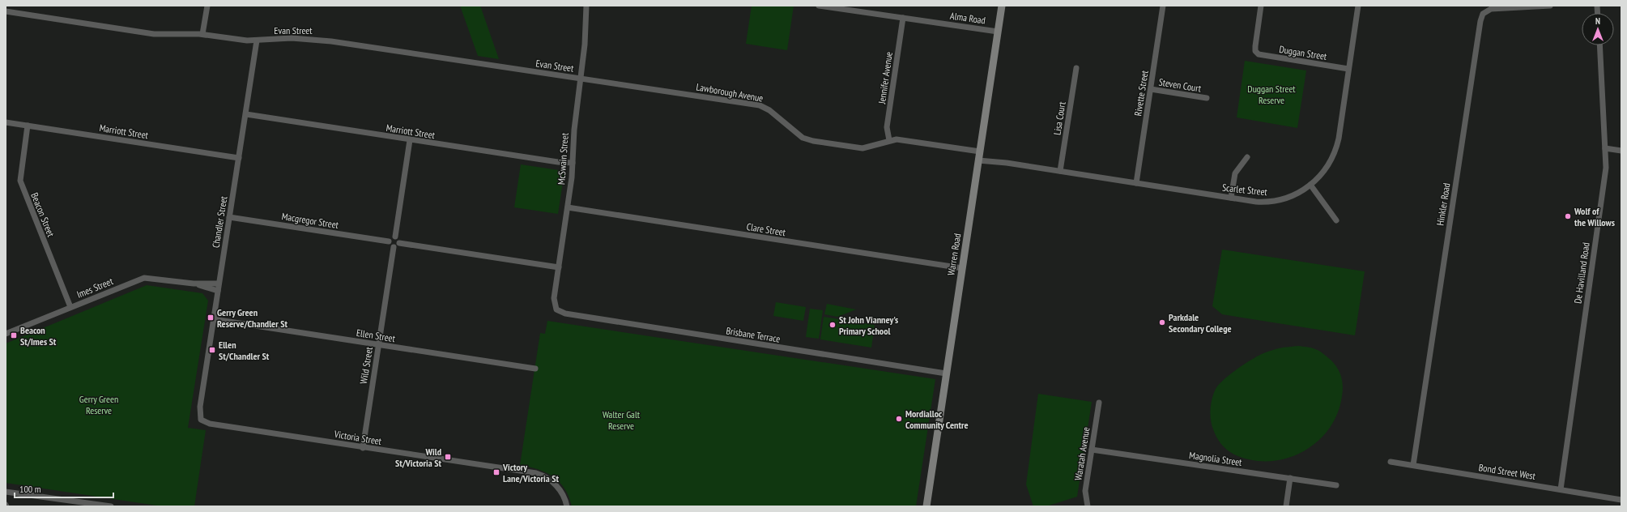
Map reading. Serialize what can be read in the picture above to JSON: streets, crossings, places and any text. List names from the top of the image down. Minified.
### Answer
{"streets":{"street":["Alma Road","Evan Street","Duggan Street","Jennifer Avenue","Steven Court","Lawborough Avenue","Rivette Street","Lisa Court","Marriott Street","McSwain Street","Scarlet Street","Hinkler Road","Beacon Street","Macgregor Street","Chandler Street","Clare Street","Warren Road","De Havilland Road","Imes Street","Brisbane Terrace","Ellen Street","Wild Street","Victoria Street","Waratah Avenue","Magnolia Street","Bond Street West"]},"crossings":[["Alma Road","Jennifer Avenue"],["Alma Road","Warren Road"],["Evan Street","Lawborough Avenue"],["Evan Street","McSwain Street"],["Evan Street","Chandler Street"],["Duggan Street","Scarlet Street"],["Jennifer Avenue","Lawborough Avenue"],["Steven Court","Rivette Street"],["Lawborough Avenue","McSwain Street"],["Lawborough Avenue","Scarlet Street"],["Lawborough Avenue","Warren Road"],["Rivette Street","Scarlet Street"],["Lisa Court","Scarlet Street"],["Marriott Street","McSwain Street"],["Marriott Street","Beacon Street"],["Marriott Street","Chandler Street"],["McSwain Street","Clare Street"],["McSwain Street","Brisbane Terrace"],["Scarlet Street","Warren Road"],["Hinkler Road","Bond Street West"],["Beacon Street","Imes Street"],["Macgregor Street","Chandler Street"],["Macgregor Street","Wild Street"],["Chandler Street","Imes Street"],["Chandler Street","Ellen Street"],["Chandler Street","Victoria Street"],["Clare Street","Warren Road"],["Warren Road","Brisbane Terrace"],["De Havilland Road","Bond Street West"],["Ellen Street","Wild Street"],["Wild Street","Victoria Street"],["Waratah Avenue","Magnolia Street"]],"parks":["Duggan Street Reserve","Gerry Green Reserve","Walter Galt Reserve"],"places":{"other":["Wolf of the Willows","Parkdale Secondary College","St John Vianney's Primary School","Mordialloc Community Centre"],"transit":["Gerry Green Reserve/Chandler St","Beacon St/Imes St","Ellen St/Chandler St","Wild St/Victoria St","Victory Lane/Victoria St"]},"scale_bar":"100 m","north":"top"}
